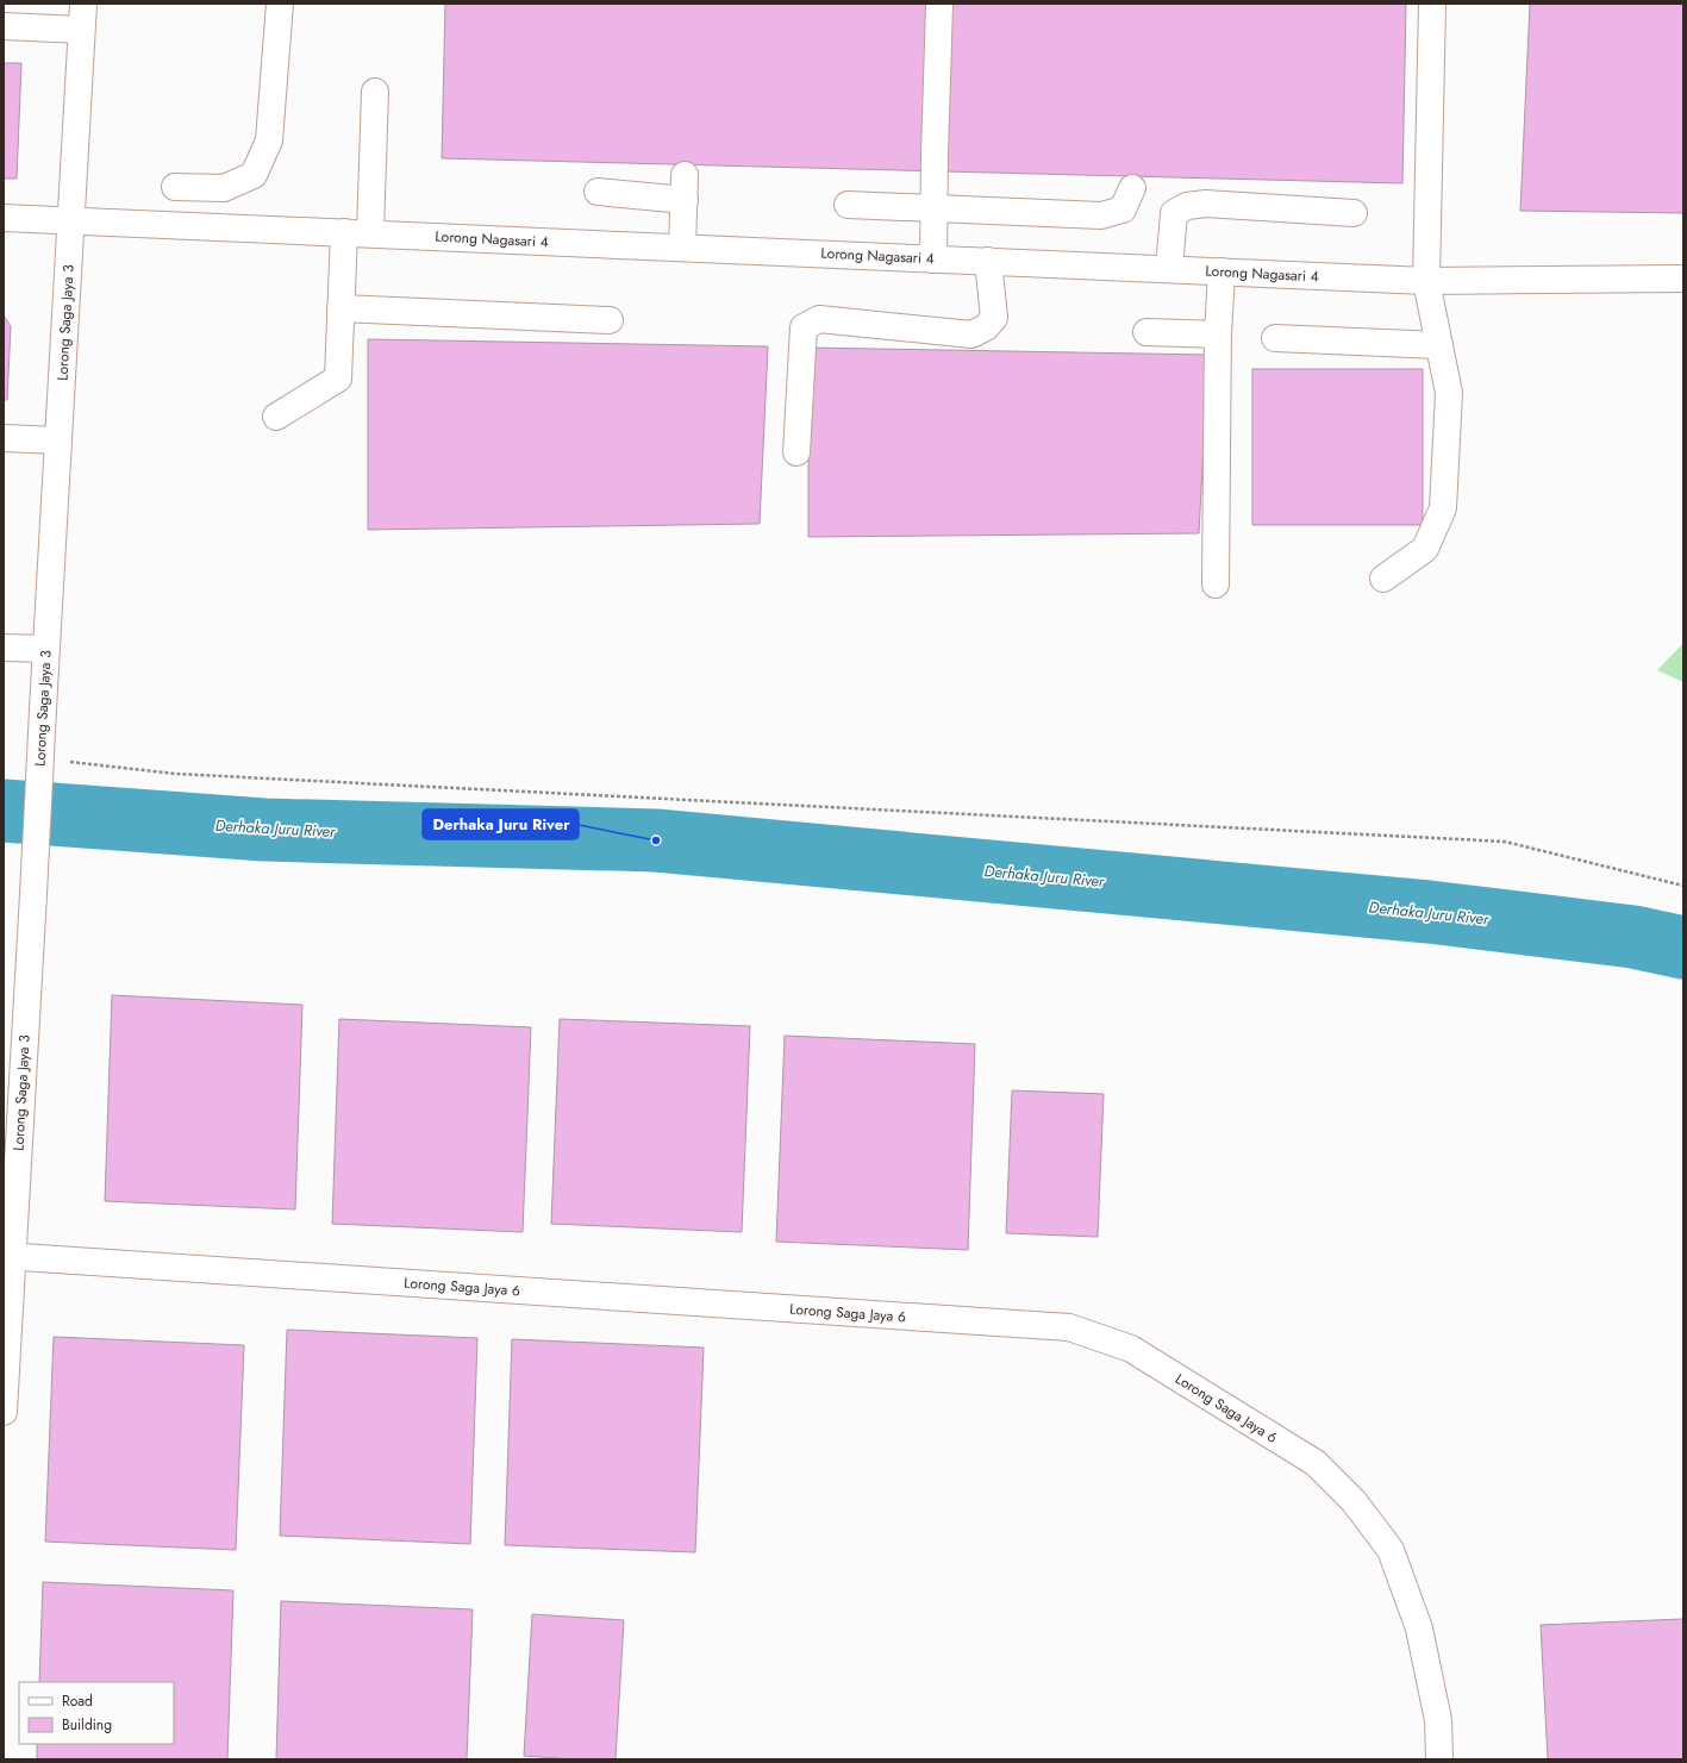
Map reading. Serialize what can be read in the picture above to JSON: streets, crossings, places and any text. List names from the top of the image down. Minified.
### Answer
{"streets":{"street":["Lorong Nagasari 4","Lorong Saga Jaya 3","Lorong Saga Jaya 6"]},"crossings":[["Lorong Nagasari 4","Lorong Saga Jaya 3"],["Lorong Saga Jaya 3","Lorong Saga Jaya 6"]],"water":["Derhaka Juru River"],"places":["Derhaka Juru River"],"legend":["Road","Building"]}
